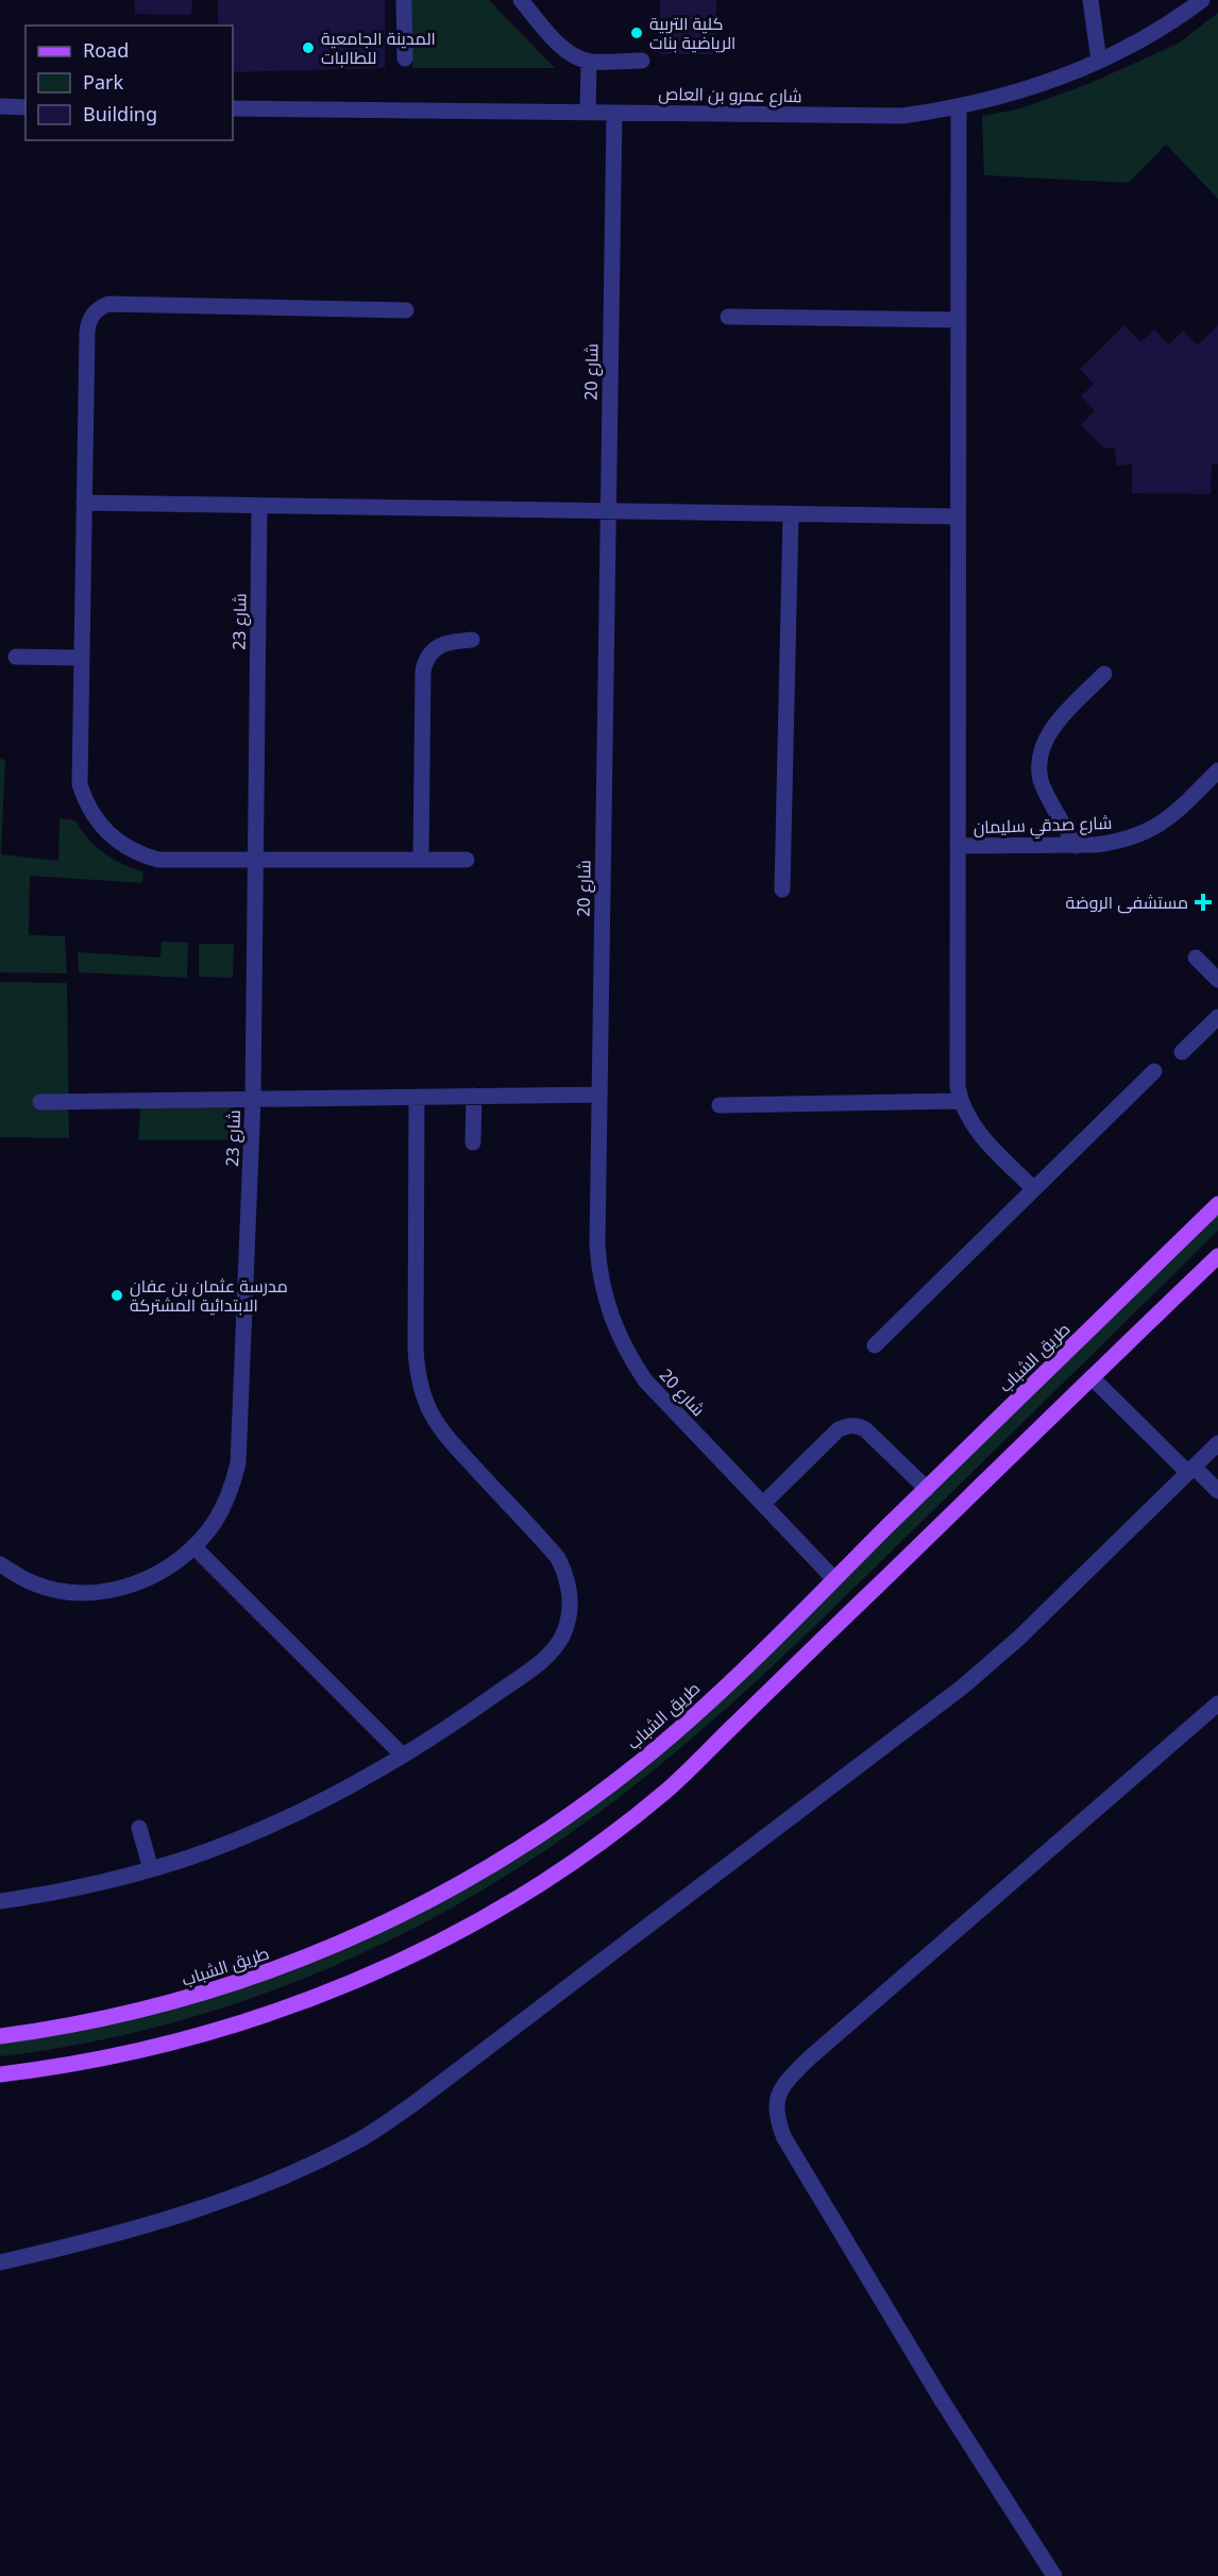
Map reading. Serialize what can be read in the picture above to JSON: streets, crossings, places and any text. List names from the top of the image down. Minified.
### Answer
{"streets":{"main road":["طريق الشباب"],"street":["شارع عمرو بن العاص","شارع 20","شارع 23","شارع صدقي سليمان"]},"crossings":[["شارع عمرو بن العاص","شارع 20"],["شارع 20","طريق الشباب"]],"places":{"other":["كلية التربية الرياضية بنات","المدينة الجامعية للطالبات","مدرسة عثمان بن عفان الابتدائية المشتركة"],"health":["مستشفى الروضة"]},"legend":["Road","Park","Building"]}
